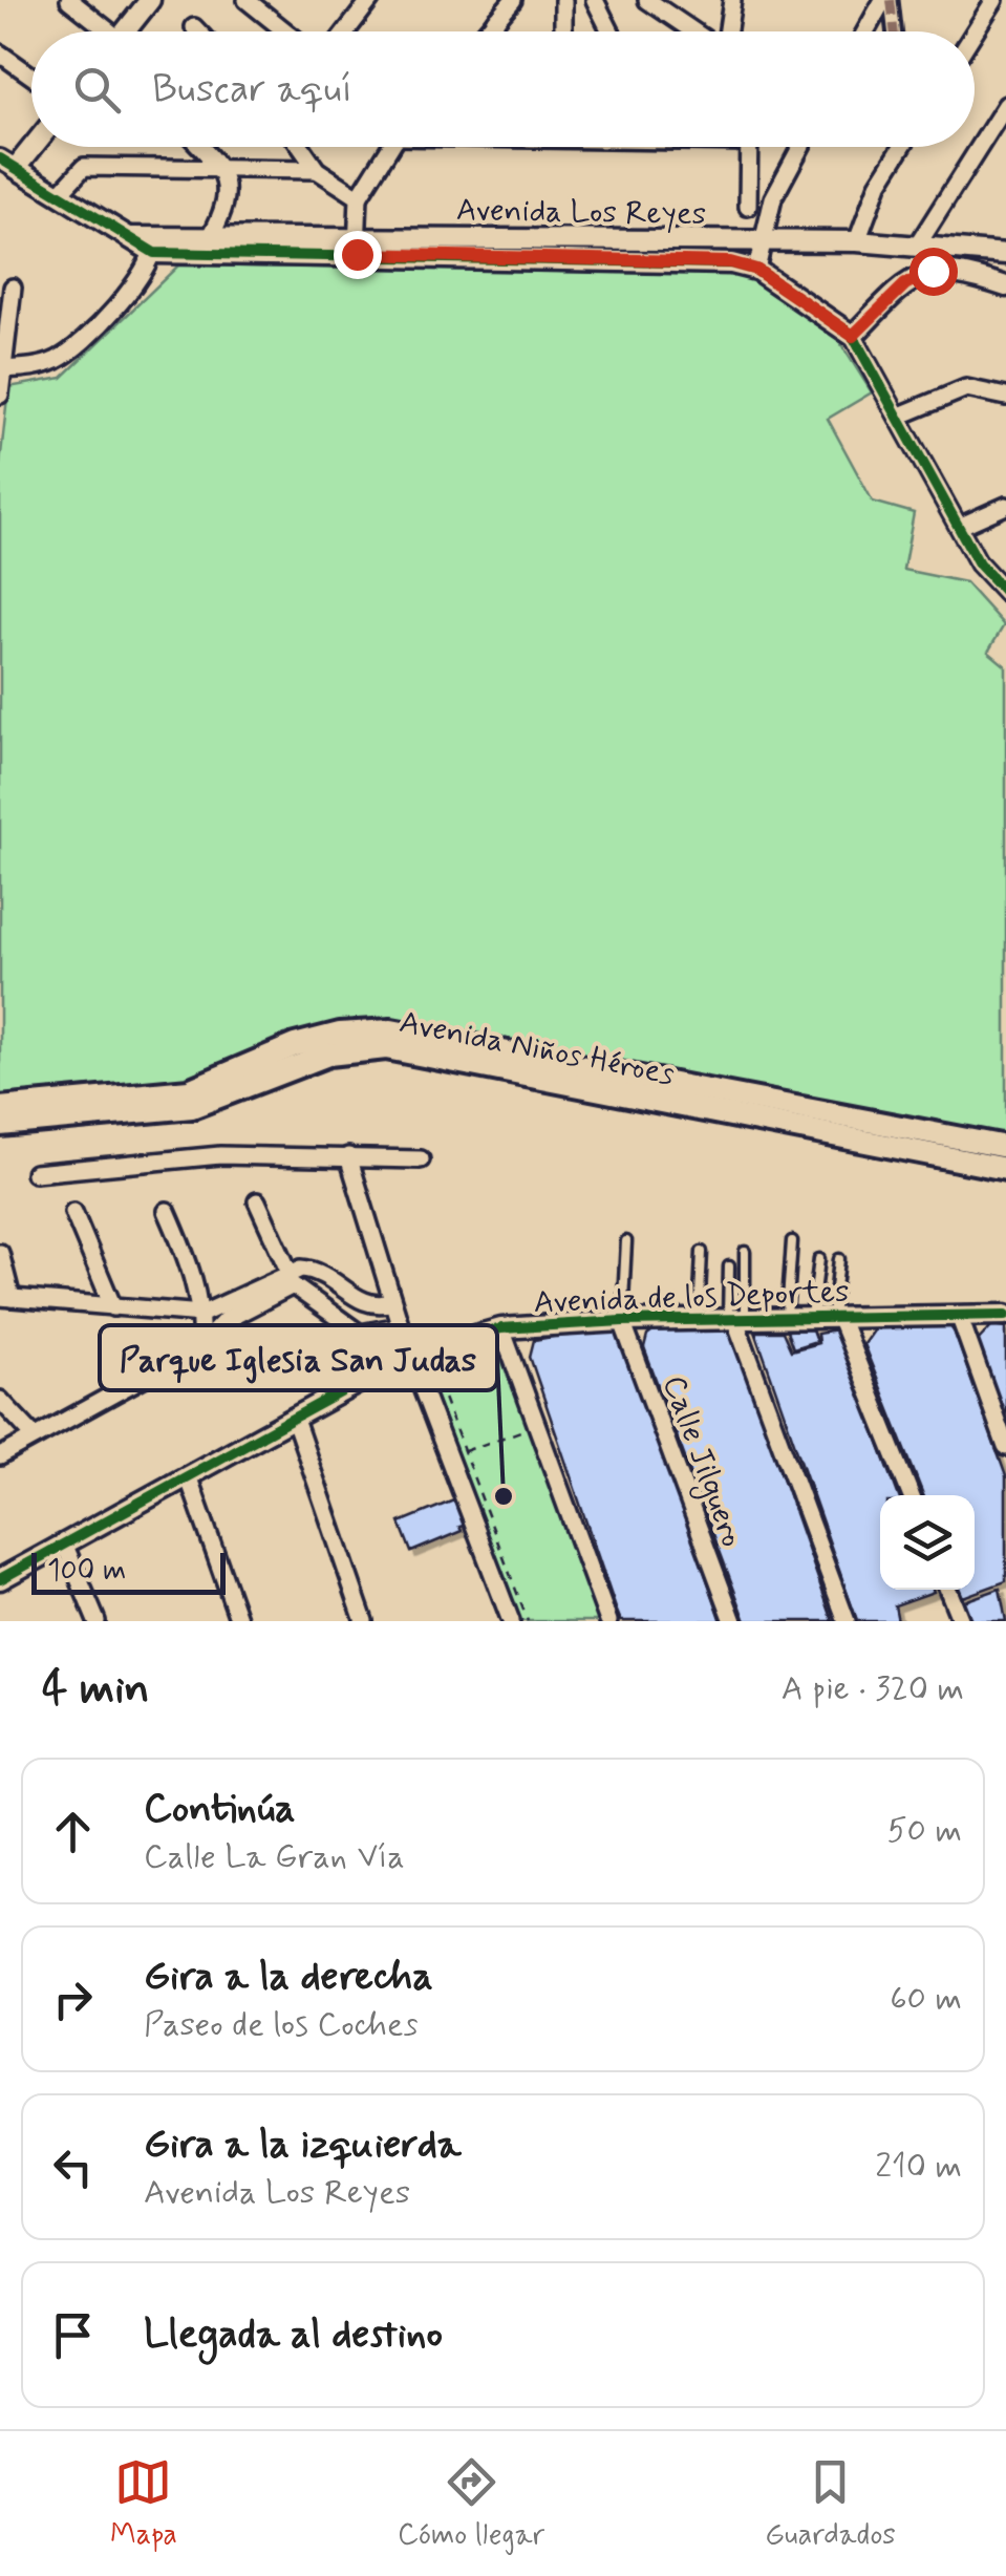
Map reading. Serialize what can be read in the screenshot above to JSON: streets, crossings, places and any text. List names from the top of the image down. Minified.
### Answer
{"streets":{"main road":["Avenida Niños Héroes"],"street":["Avenida Los Reyes","Avenida de los Deportes","Calle Jilguero"]},"crossings":[["Avenida de los Deportes","Calle Jilguero"]],"places":["Parque Iglesia San Judas"],"scale_bar":"100 m","page":{"search":"Buscar aquí","scale":"100 m","heading":["4 min","A pie · 320 m"],"list":[["Continúa","Calle La Gran Vía","50 m"],["Gira a la derecha","Paseo de los Coches","60 m"],["Gira a la izquierda","Avenida Los Reyes","210 m"],"Llegada al destino"],"nav":["Mapa","Cómo llegar","Guardados"]}}
